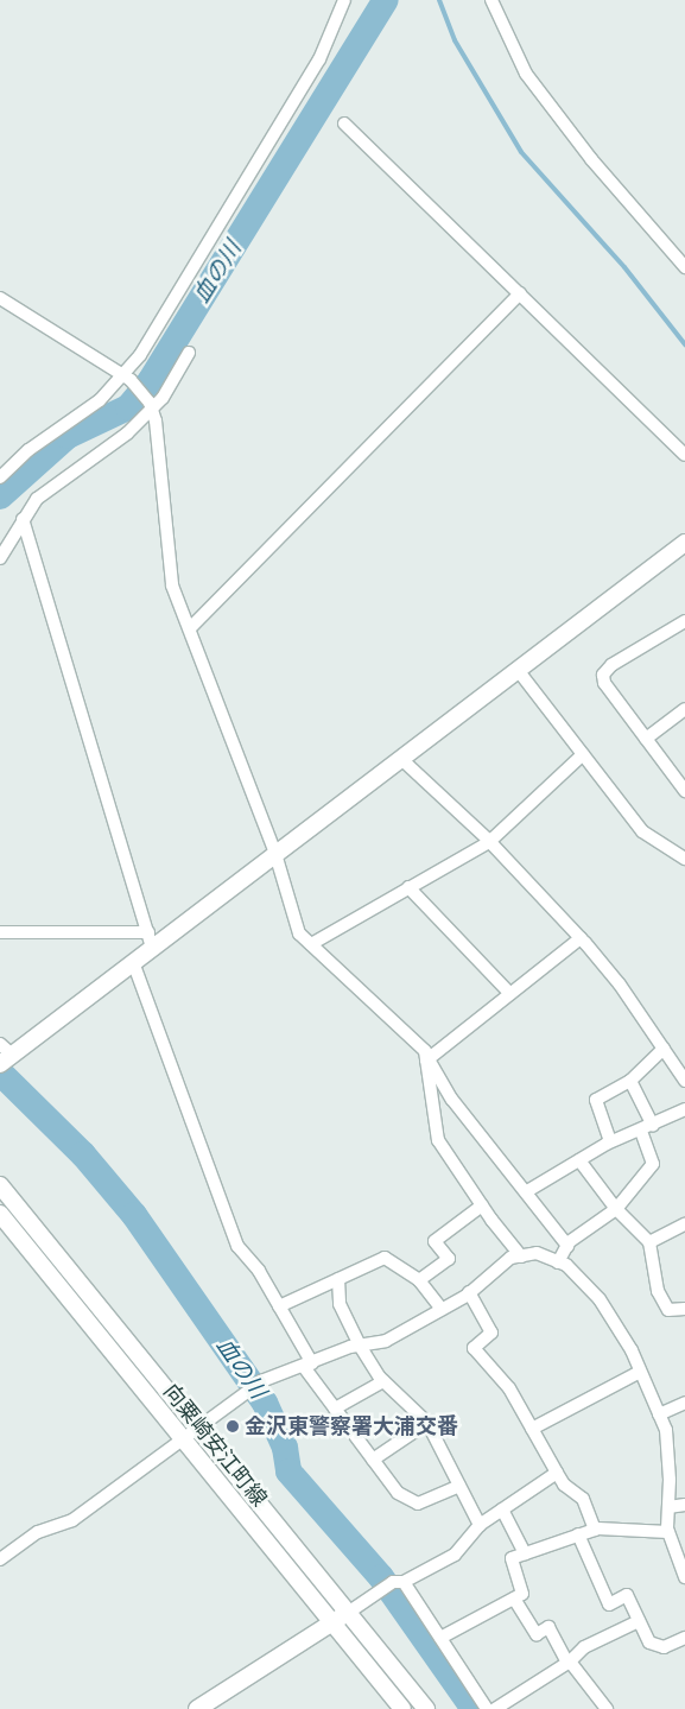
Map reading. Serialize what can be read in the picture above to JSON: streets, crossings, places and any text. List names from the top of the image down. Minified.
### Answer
{"streets":{"main road":["向粟崎安江町線"]},"water":["血の川"],"places":["金沢東警察署大浦交番"]}
